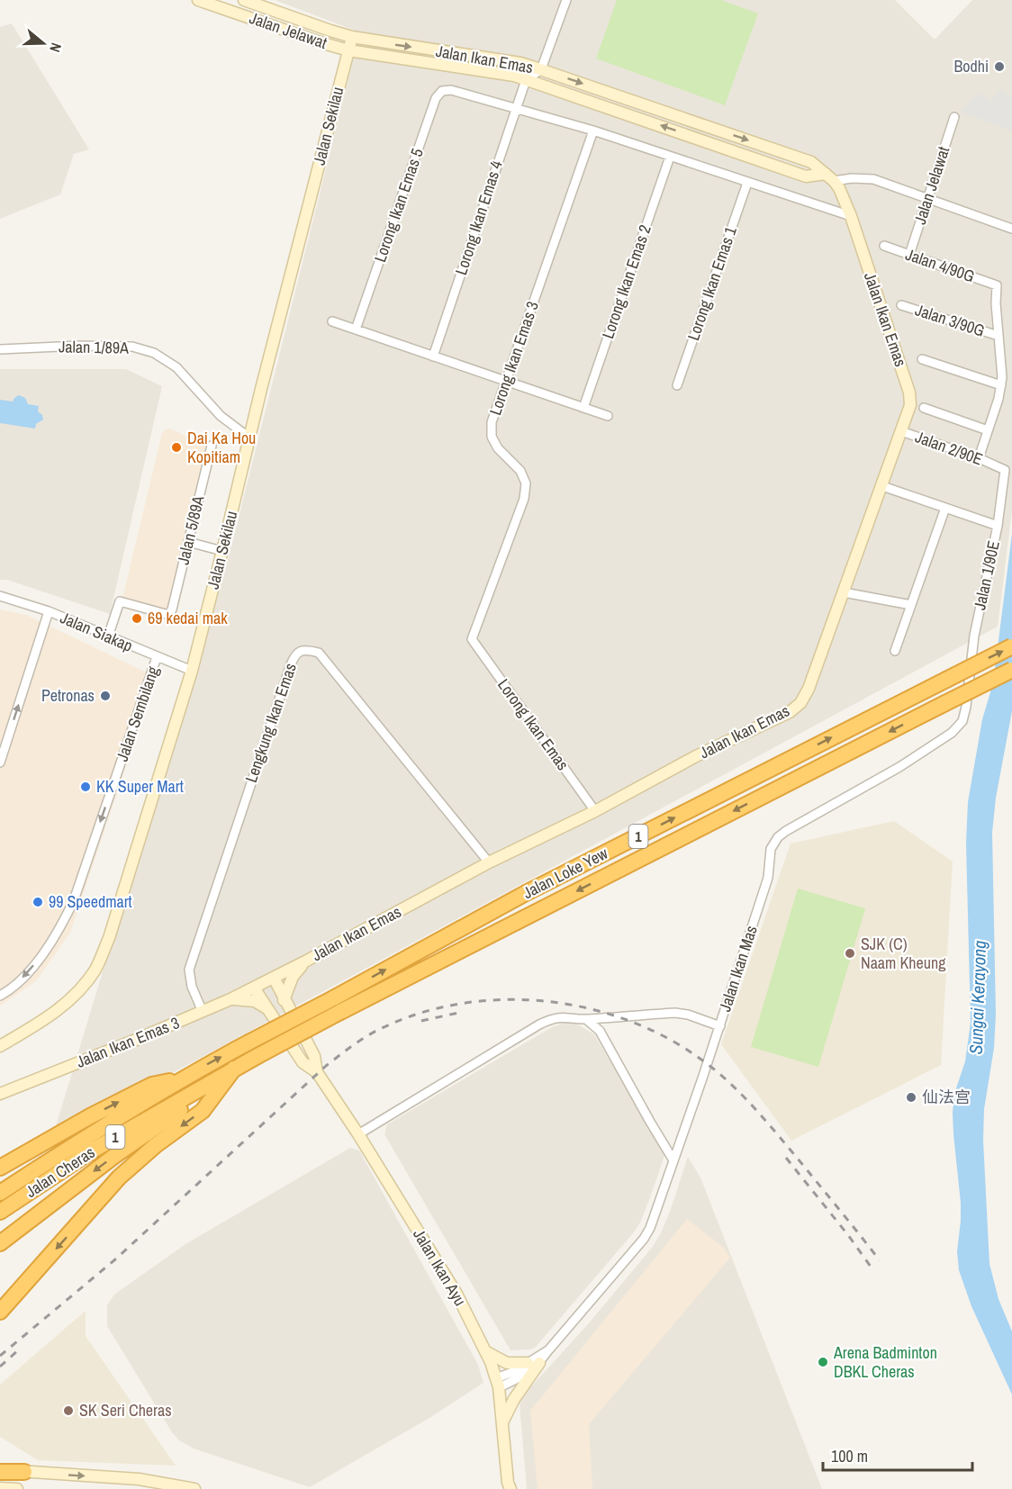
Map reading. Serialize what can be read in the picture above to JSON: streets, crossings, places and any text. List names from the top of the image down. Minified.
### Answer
{"streets":{"highway":["1","Jalan Loke Yew","Jalan Cheras"],"street":["Jalan Jelawat","Jalan Ikan Emas","Jalan Sekilau","Lorong Ikan Emas 5","Lorong Ikan Emas 4","Jalan 4/90G","Lorong Ikan Emas 2","Lorong Ikan Emas 1","Jalan 3/90G","Jalan 1/89A","Lorong Ikan Emas 3","Jalan 2/90E","Jalan 5/89A","Jalan 1/90E","Jalan Siakap","Jalan Sembilang","Lengkung Ikan Emas","Lorong Ikan Emas","Jalan Ikan Mas","Jalan Ikan Emas 3","Jalan Ikan Ayu"]},"crossings":[["Jalan Jelawat","Jalan Ikan Emas"],["Jalan Jelawat","Jalan Sekilau"],["Jalan Jelawat","Jalan 4/90G"],["Jalan Ikan Emas","Jalan Sekilau"],["Jalan Ikan Emas","Lorong Ikan Emas 4"],["Jalan Ikan Emas","Jalan 2/90E"],["Jalan Ikan Emas","Jalan 1/90E"],["Jalan Ikan Emas","Lengkung Ikan Emas"],["Jalan Ikan Emas","Lorong Ikan Emas"],["Jalan Ikan Emas","Jalan Ikan Emas 3"],["Jalan Ikan Emas","Jalan Ikan Ayu"],["Jalan Sekilau","Jalan 1/89A"],["Jalan Sekilau","Jalan Siakap"],["Lorong Ikan Emas 5","Lorong Ikan Emas 4"],["Jalan 4/90G","Jalan 3/90G"],["Lorong Ikan Emas 3","Lorong Ikan Emas"],["Jalan 2/90E","Jalan 1/90E"],["Jalan 5/89A","Jalan Siakap"],["Jalan 1/90E","Jalan Ikan Mas"],["Jalan Siakap","Jalan Sembilang"],["Lengkung Ikan Emas","Jalan Ikan Emas 3"],["Jalan Loke Yew","Jalan Cheras"],["Jalan Ikan Mas","Jalan Ikan Ayu"],["Jalan Ikan Emas 3","Jalan Ikan Ayu"]],"one_way":["Jalan Sembilang"],"water":["Sungai Kerayong"],"places":["Bodhi","Dai Ka Hou Kopitiam","69 kedai mak","Petronas","KK Super Mart","99 Speedmart","SJK (C) Naam Kheung","仙法宫","Arena Badminton DBKL Cheras","SK Seri Cheras"],"scale_bar":"100 m","north":"right"}
